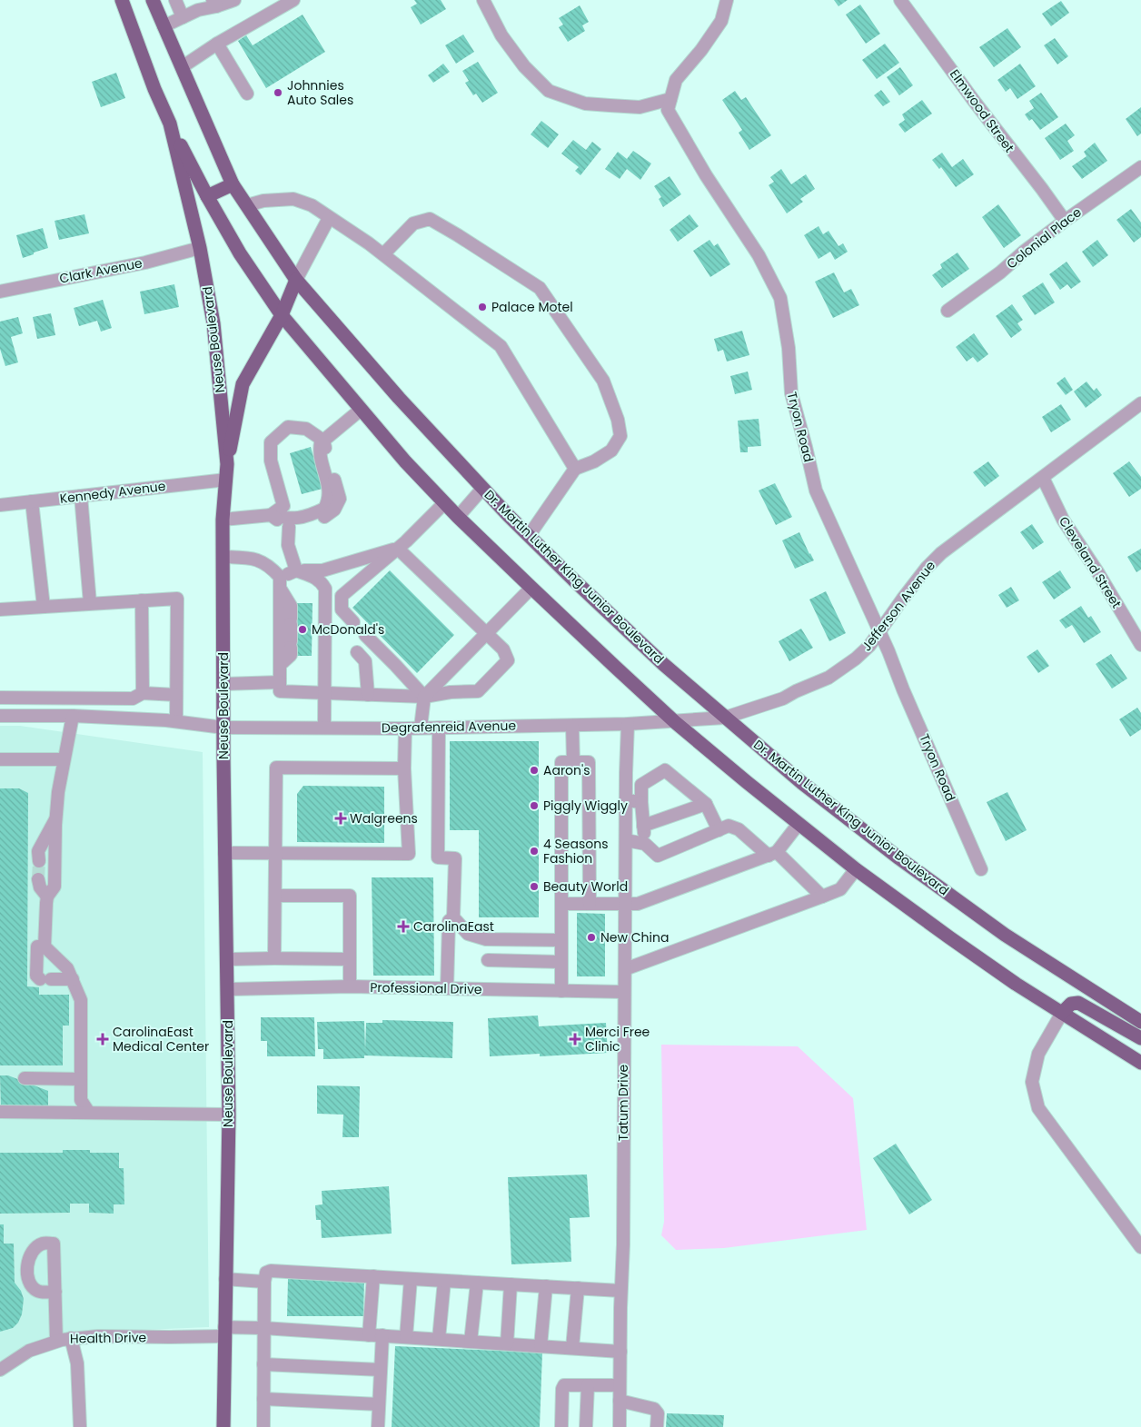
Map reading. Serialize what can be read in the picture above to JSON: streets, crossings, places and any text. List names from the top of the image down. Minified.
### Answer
{"streets":{"main road":["Neuse Boulevard","Dr. Martin Luther King Junior Boulevard"],"street":["Elmwood Street","Colonial Place","Clark Avenue","Tryon Road","Kennedy Avenue","Cleveland Street","Jefferson Avenue","Degrafenreid Avenue","Professional Drive","Tatum Drive","Health Drive"]},"crossings":[["Elmwood Street","Colonial Place"],["Clark Avenue","Neuse Boulevard"],["Neuse Boulevard","Kennedy Avenue"],["Neuse Boulevard","Degrafenreid Avenue"],["Neuse Boulevard","Professional Drive"],["Neuse Boulevard","Health Drive"],["Tryon Road","Jefferson Avenue"],["Cleveland Street","Jefferson Avenue"],["Dr. Martin Luther King Junior Boulevard","Jefferson Avenue"],["Jefferson Avenue","Degrafenreid Avenue"],["Degrafenreid Avenue","Tatum Drive"],["Professional Drive","Tatum Drive"],["Tatum Drive","Health Drive"]],"places":{"other":["Johnnies Auto Sales","Palace Motel","McDonald's","Aaron's","Piggly Wiggly","4 Seasons Fashion","Beauty World","New China"],"health":["Walgreens","CarolinaEast","CarolinaEast Medical Center","Merci Free Clinic"]}}
